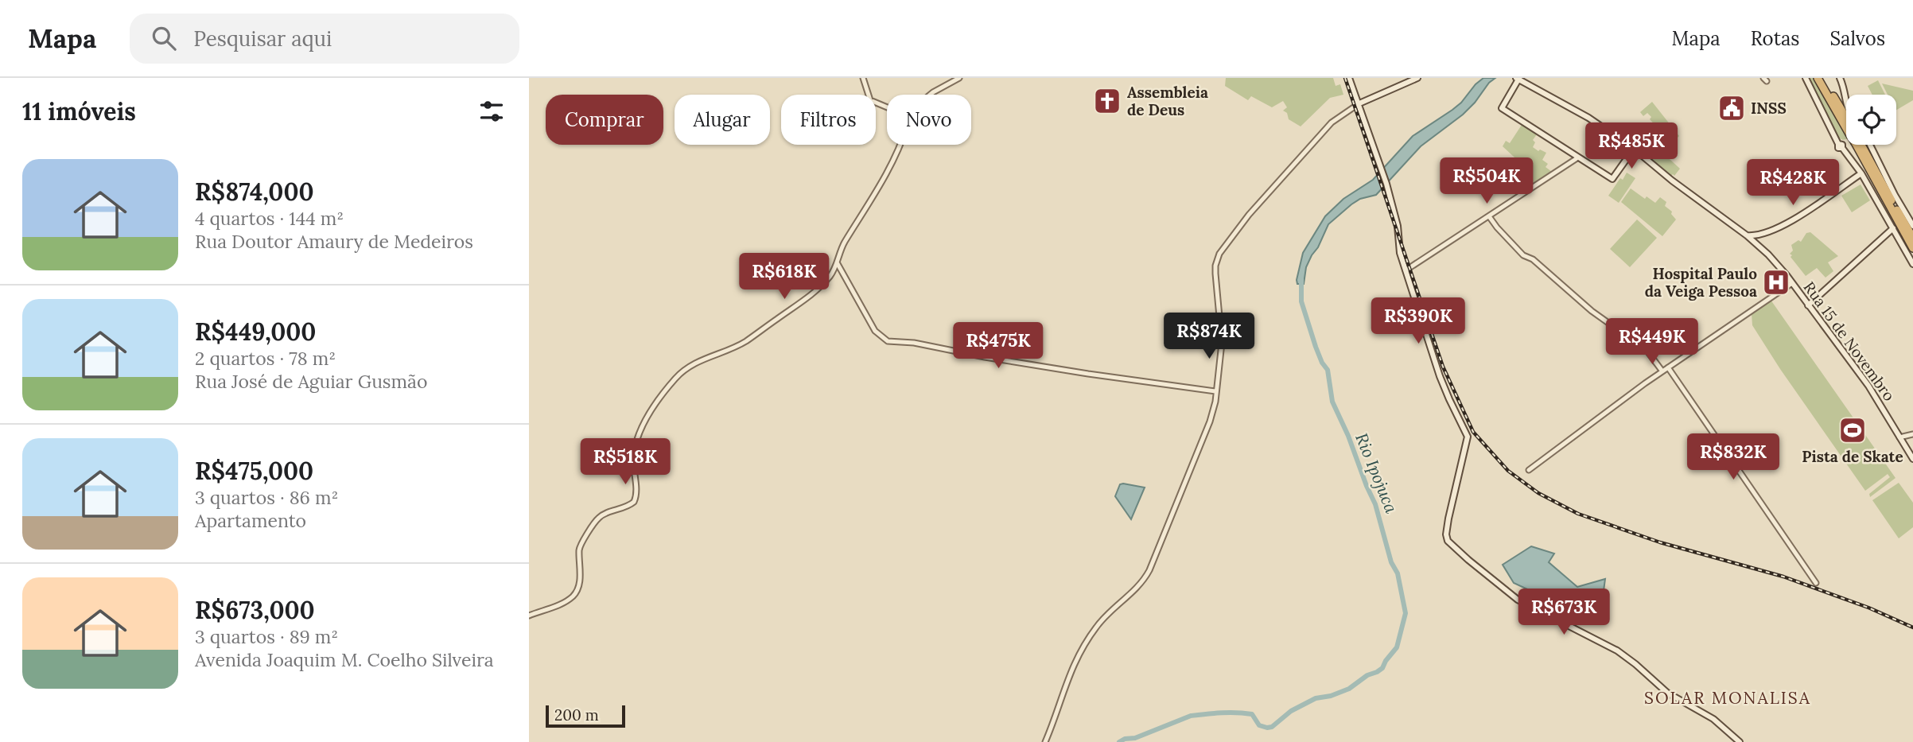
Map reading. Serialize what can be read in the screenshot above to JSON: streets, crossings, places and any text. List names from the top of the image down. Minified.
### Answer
{"streets":{"main road":["Rua 15 de Novembro"]},"districts":["SOLAR MONALISA"],"water":["Rio Ipojuca"],"places":{"church":["Assembleia de Deus"],"public building":["INSS"],"hospital":["Hospital Paulo da Veiga Pessoa"],"sports":["Pista de Skate"]},"scale_bar":"200 m","page":{"header":"Mapa","search":"Pesquisar aqui","nav":["Mapa","Rotas","Salvos"],"heading":"11 imóveis","chip":["Comprar","Alugar","Filtros","Novo"],"price":["R$485K","R$504K","R$428K","R$618K","R$390K","R$874K","R$449K","R$475K","R$832K","R$518K","R$673K"],"list":[{"name":"R$874,000","note":"4 quartos · 144 m² · Rua Doutor Amaury de Medeiros"},{"name":"R$449,000","note":"2 quartos · 78 m² · Rua José de Aguiar Gusmão"},{"name":"R$475,000","note":"3 quartos · 86 m² · Apartamento"},{"name":"R$673,000","note":"3 quartos · 89 m² · Avenida Joaquim M. Coelho Silveira"}],"scale":"200 m"}}
